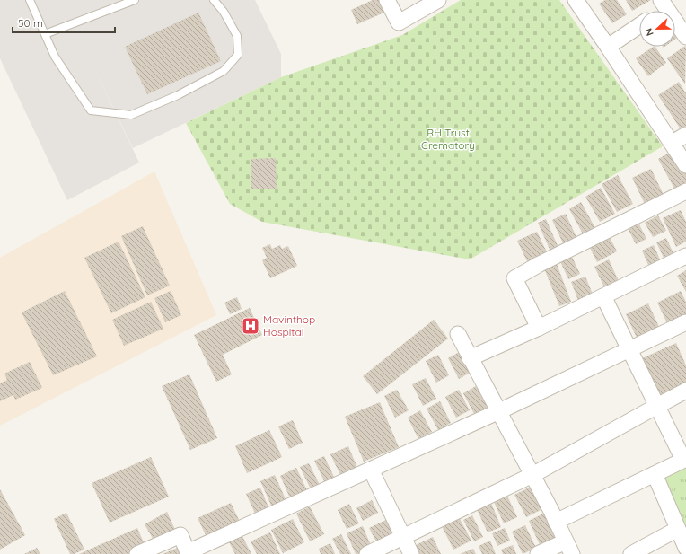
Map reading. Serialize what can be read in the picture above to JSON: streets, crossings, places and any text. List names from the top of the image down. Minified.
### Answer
{"parks":["RH Trust Crematory"],"places":{"hospital":["Mavinthop Hospital"]},"scale_bar":"50 m","north":"left"}
